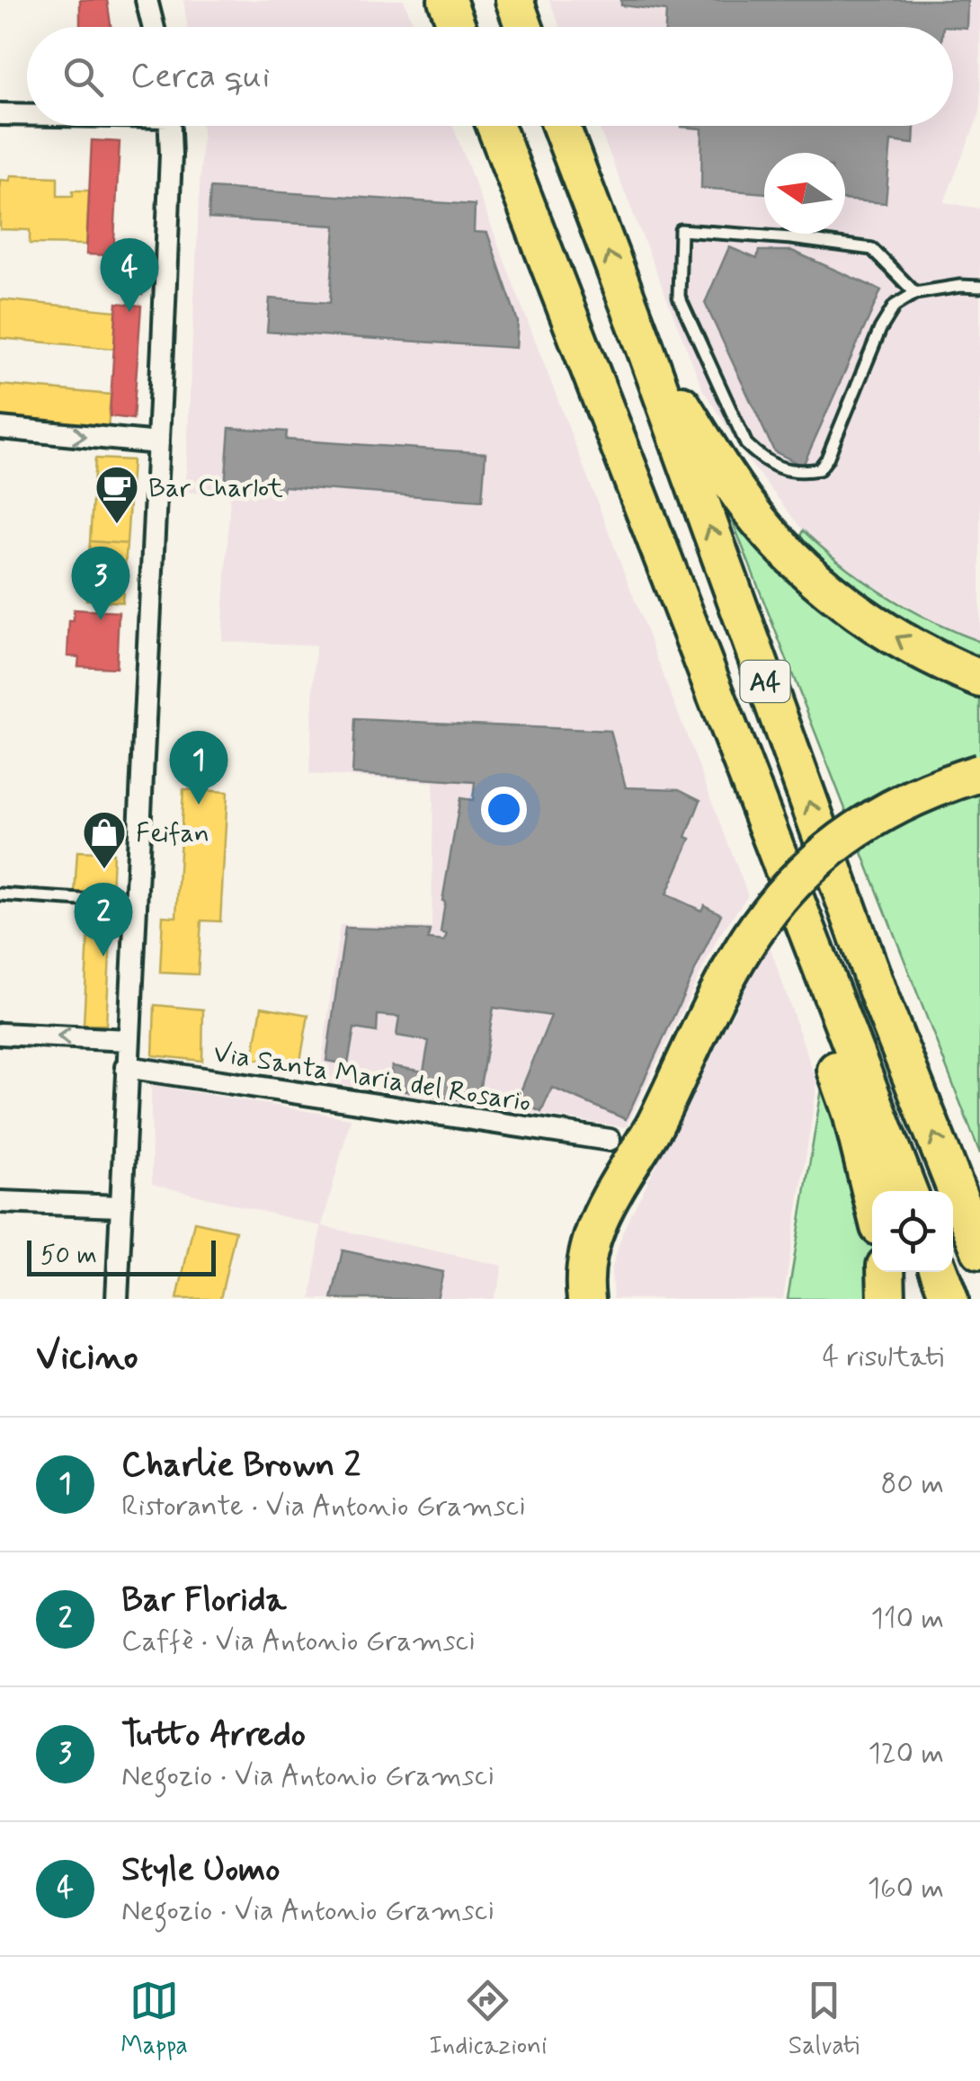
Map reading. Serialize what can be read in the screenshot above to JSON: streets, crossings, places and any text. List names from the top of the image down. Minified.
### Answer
{"streets":{"highway":["A4"],"street":["Via Santa Maria del Rosario"]},"places":{"cafe":["Bar Charlot"],"shop":["Feifan"]},"scale_bar":"50 m","north":"left","page":{"search":"Cerca qui","pins":["4","3","1","2"],"scale":"50 m","heading":["Vicino","4 risultati"],"list":[{"mark":"1","name":"Charlie Brown 2","note":"Ristorante · Via Antonio Gramsci","value":"80 m"},{"mark":"2","name":"Bar Florida","note":"Caffè · Via Antonio Gramsci","value":"110 m"},{"mark":"3","name":"Tutto Arredo","note":"Negozio · Via Antonio Gramsci","value":"120 m"},{"mark":"4","name":"Style Uomo","note":"Negozio · Via Antonio Gramsci","value":"160 m"}],"nav":["Mappa","Indicazioni","Salvati"]}}
